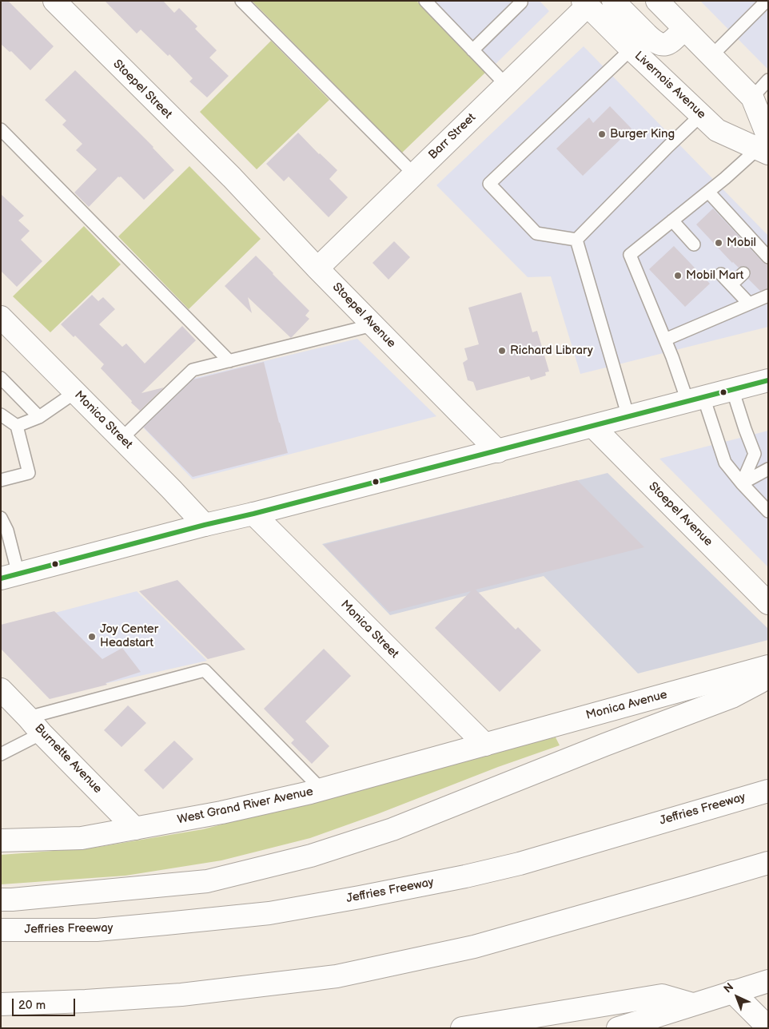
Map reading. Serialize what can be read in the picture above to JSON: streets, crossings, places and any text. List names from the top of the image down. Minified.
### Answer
{"streets":{"main road":["Livernois Avenue","Stoepel Street","Barr Street","Stoepel Avenue","Monica Street","Monica Avenue","Burnette Avenue","West Grand River Avenue","Jeffries Freeway"]},"crossings":[["Livernois Avenue","Barr Street"],["Stoepel Street","Stoepel Avenue"],["Barr Street","Stoepel Avenue"],["Monica Street","Monica Avenue"],["Monica Street","West Grand River Avenue"],["Monica Avenue","West Grand River Avenue"],["Burnette Avenue","West Grand River Avenue"]],"places":["Burger King","Mobil","Mobil Mart","Richard Library","Joy Center Headstart"],"scale_bar":"20 m","north":"top left"}
